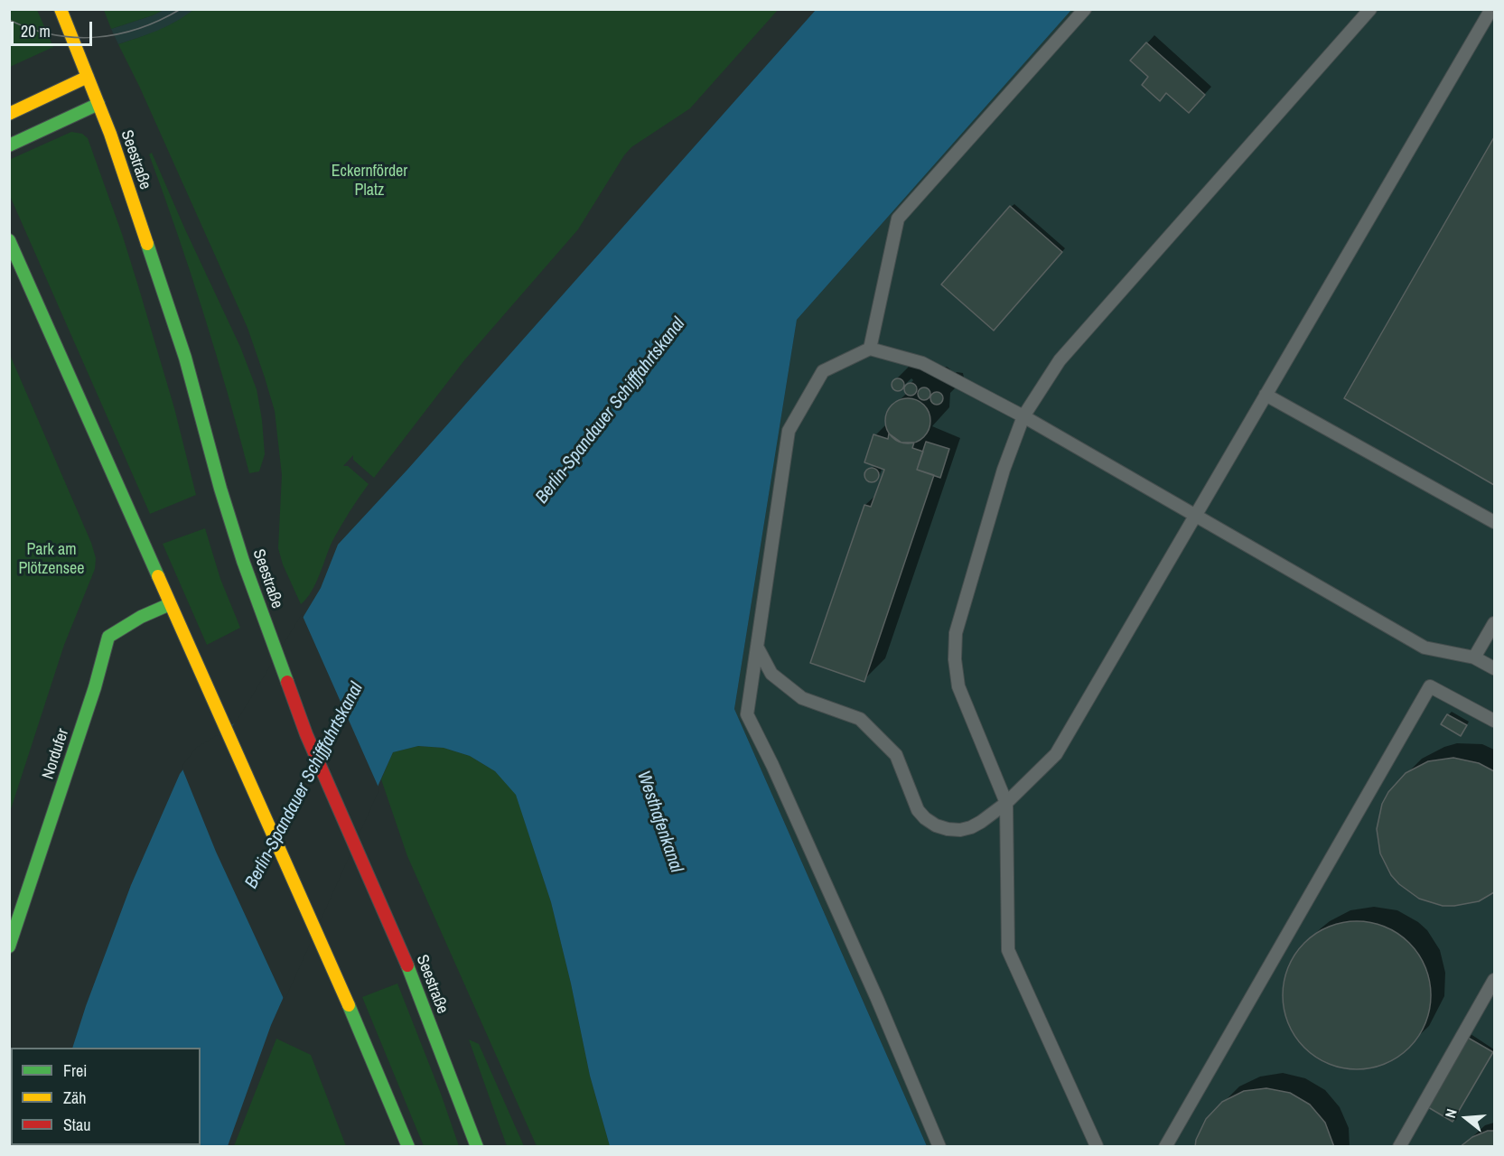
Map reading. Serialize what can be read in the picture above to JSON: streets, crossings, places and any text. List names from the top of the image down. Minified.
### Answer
{"streets":{"main road":["Seestraße","Nordufer"]},"water":["Berlin-Spandauer Schifffahrtskanal","Westhafenkanal"],"parks":["Eckernförder Platz","Park am Plötzensee"],"legend":["Frei","Zäh","Stau"],"scale_bar":"20 m","north":"left"}
